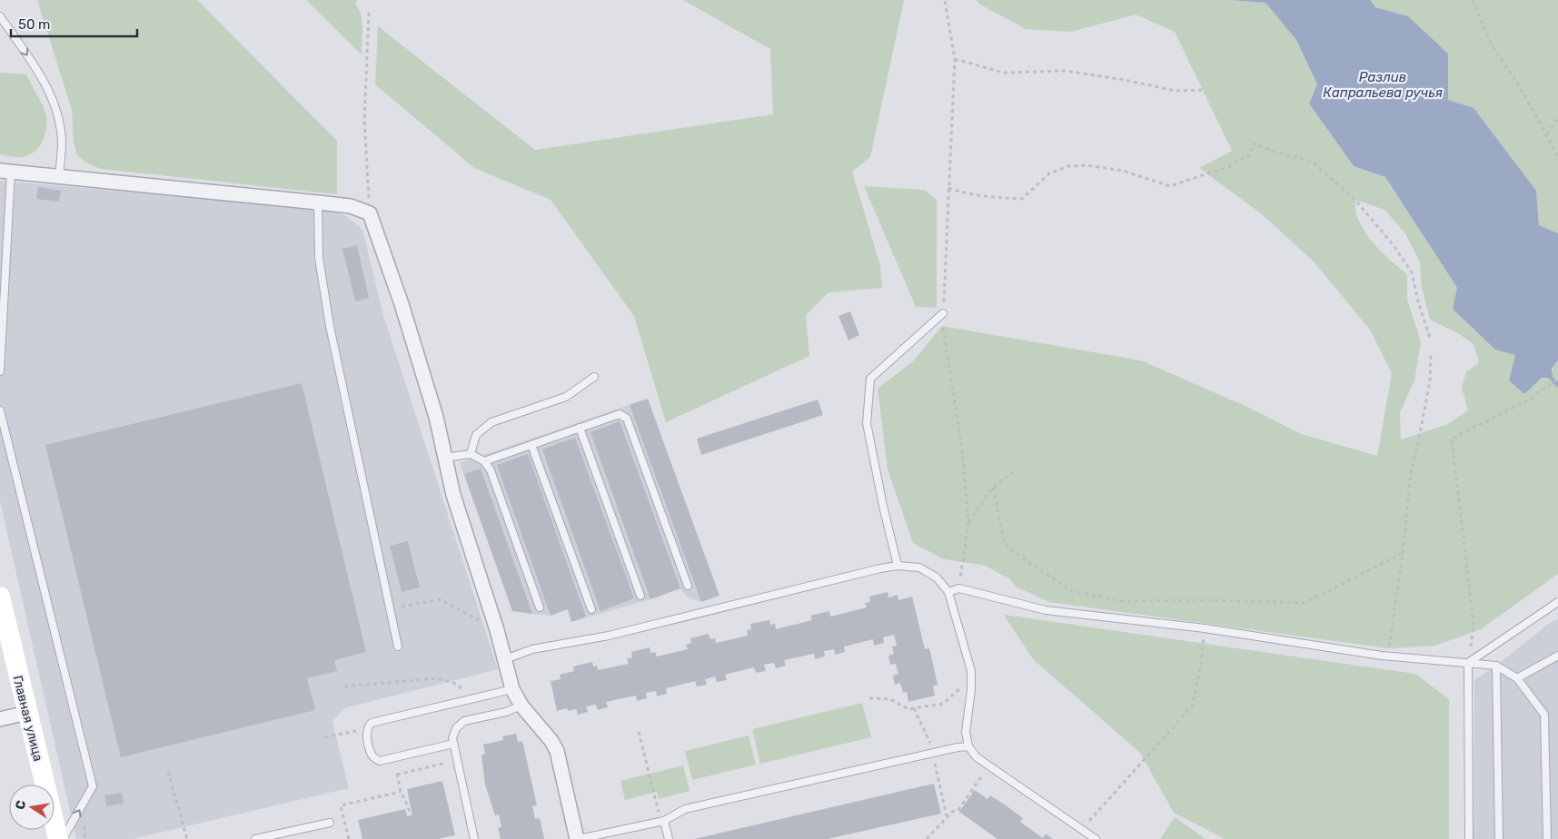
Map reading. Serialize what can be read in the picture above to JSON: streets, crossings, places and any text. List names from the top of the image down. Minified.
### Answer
{"streets":{"main road":["Главная улица"]},"water":["Разлив Капральева ручья"],"scale_bar":"50 m","north":"left"}
